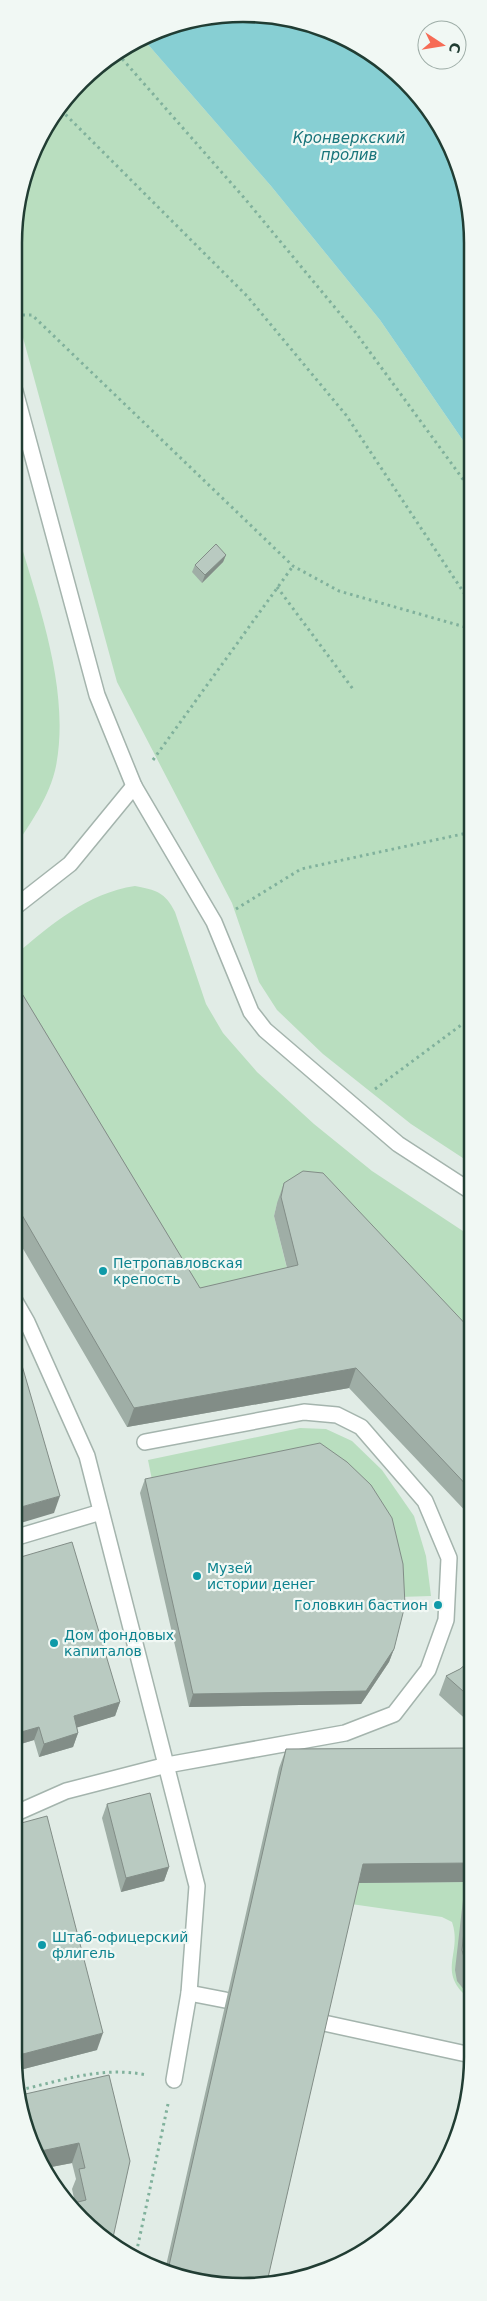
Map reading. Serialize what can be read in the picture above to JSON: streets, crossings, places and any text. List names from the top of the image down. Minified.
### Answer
{"water":["Кронверкский пролив"],"places":["Петропавловская крепость","Музей истории денег","Головкин бастион","Дом фондовых капиталов","Штаб-офицерский флигель"],"north":"right"}
